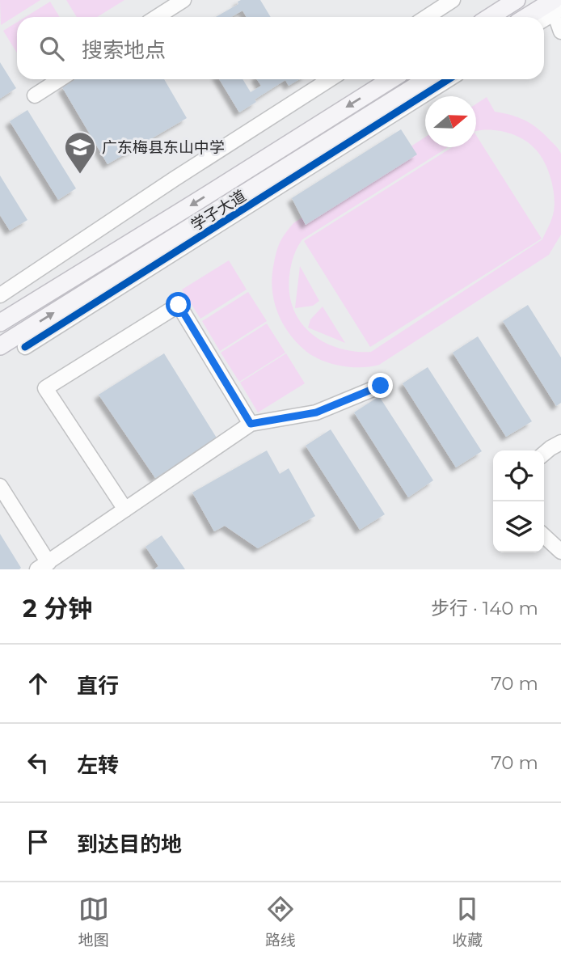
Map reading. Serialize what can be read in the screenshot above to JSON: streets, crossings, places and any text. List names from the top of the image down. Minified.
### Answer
{"streets":{"main road":["学子大道"]},"places":{"school or university":["广东梅县东山中学"]},"north":"right","page":{"search":"搜索地点","heading":["2 分钟","步行 · 140 m"],"list":[["直行","70 m"],["左转","70 m"],"到达目的地"],"nav":["地图","路线","收藏"]}}
